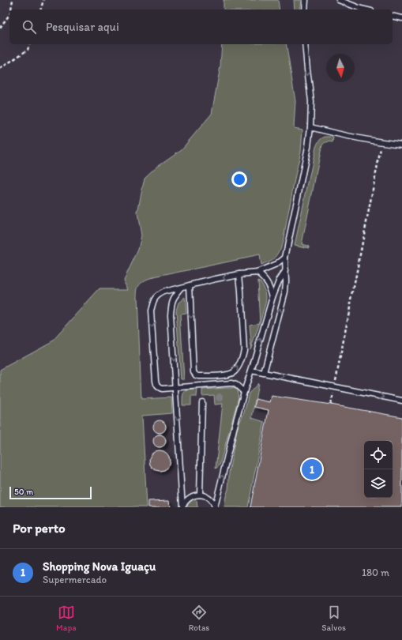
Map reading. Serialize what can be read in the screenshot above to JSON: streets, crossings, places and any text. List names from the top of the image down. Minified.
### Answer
{"scale_bar":"50 m","north":"bottom","page":{"search":"Pesquisar aqui","pins":"1","scale":"50 m","heading":"Por perto","list":[{"mark":"1","name":"Shopping Nova Iguaçu","note":"Supermercado","value":"180 m"}],"nav":["Mapa","Rotas","Salvos"]}}
